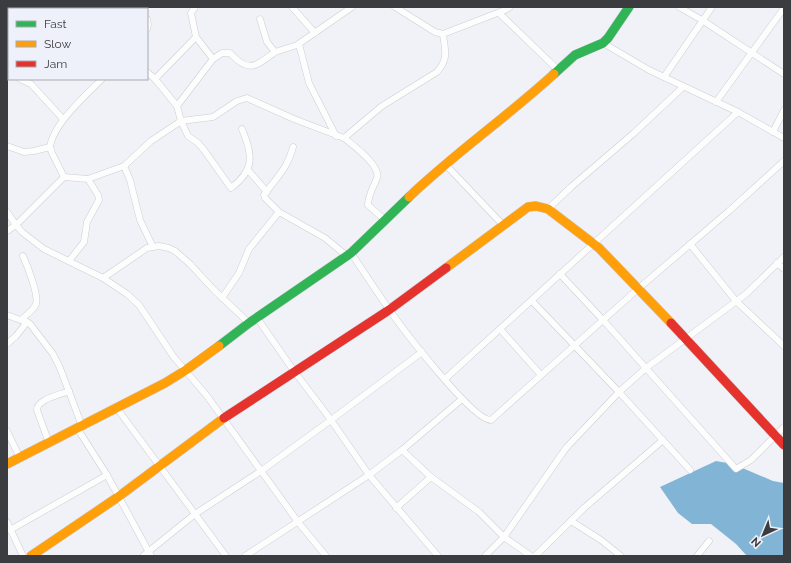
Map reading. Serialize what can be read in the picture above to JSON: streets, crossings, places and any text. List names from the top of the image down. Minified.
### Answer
{"legend":["Fast","Slow","Jam"],"north":"bottom left"}
